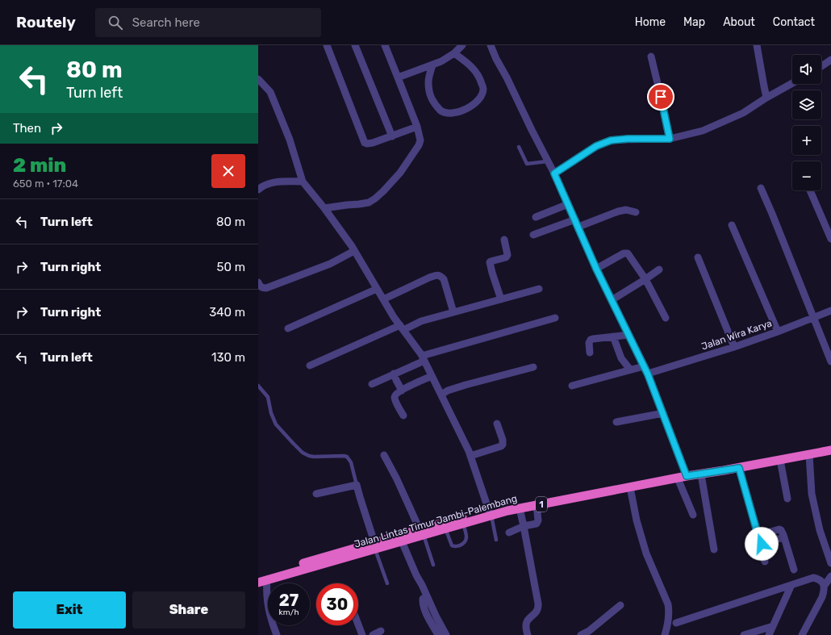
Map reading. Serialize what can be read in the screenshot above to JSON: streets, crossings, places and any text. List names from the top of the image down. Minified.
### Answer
{"streets":{"highway":["1","Jalan Lintas Timur Jambi-Palembang"],"street":["Jalan Wira Karya"]},"page":{"header":"Routely","search":"Search here","nav":["Home","Map","About","Contact"],"turn":["80 m","Turn left"],"map_buttons":["+","−"],"then":"Then","heading":["2 min","650 m · 17:04"],"list":[{"name":"Turn left","value":"80 m"},{"name":"Turn right","value":"50 m"},{"name":"Turn right","value":"340 m"},{"name":"Turn left","value":"130 m"}],"speed":"27 km/h","limit":"30","buttons":["Exit","Share"]}}
